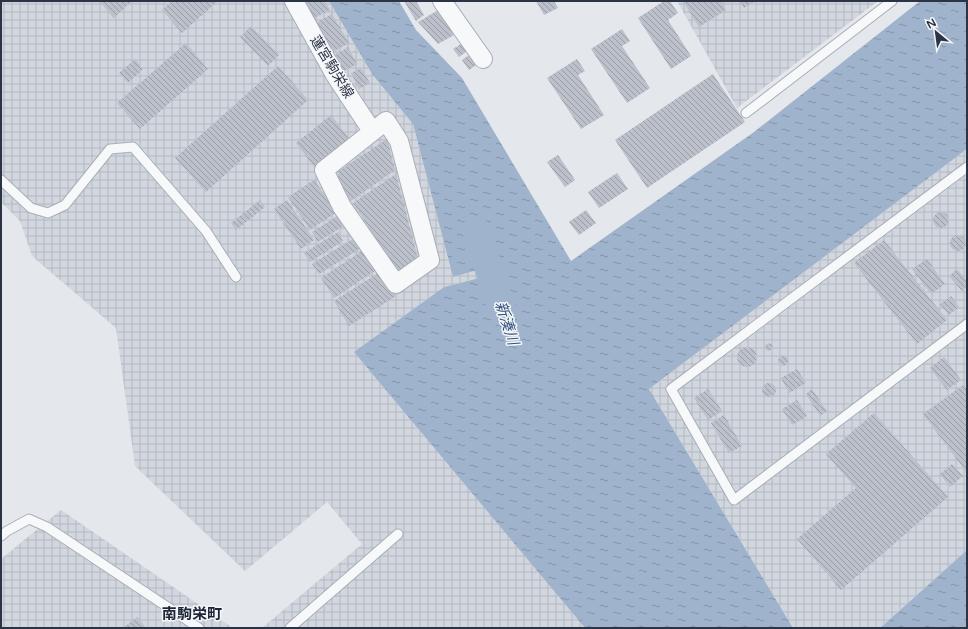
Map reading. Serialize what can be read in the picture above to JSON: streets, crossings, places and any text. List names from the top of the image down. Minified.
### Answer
{"streets":{"street":["蓮宮駒栄線"]},"districts":["南駒栄町"],"water":["新湊川"],"north":"top left"}
